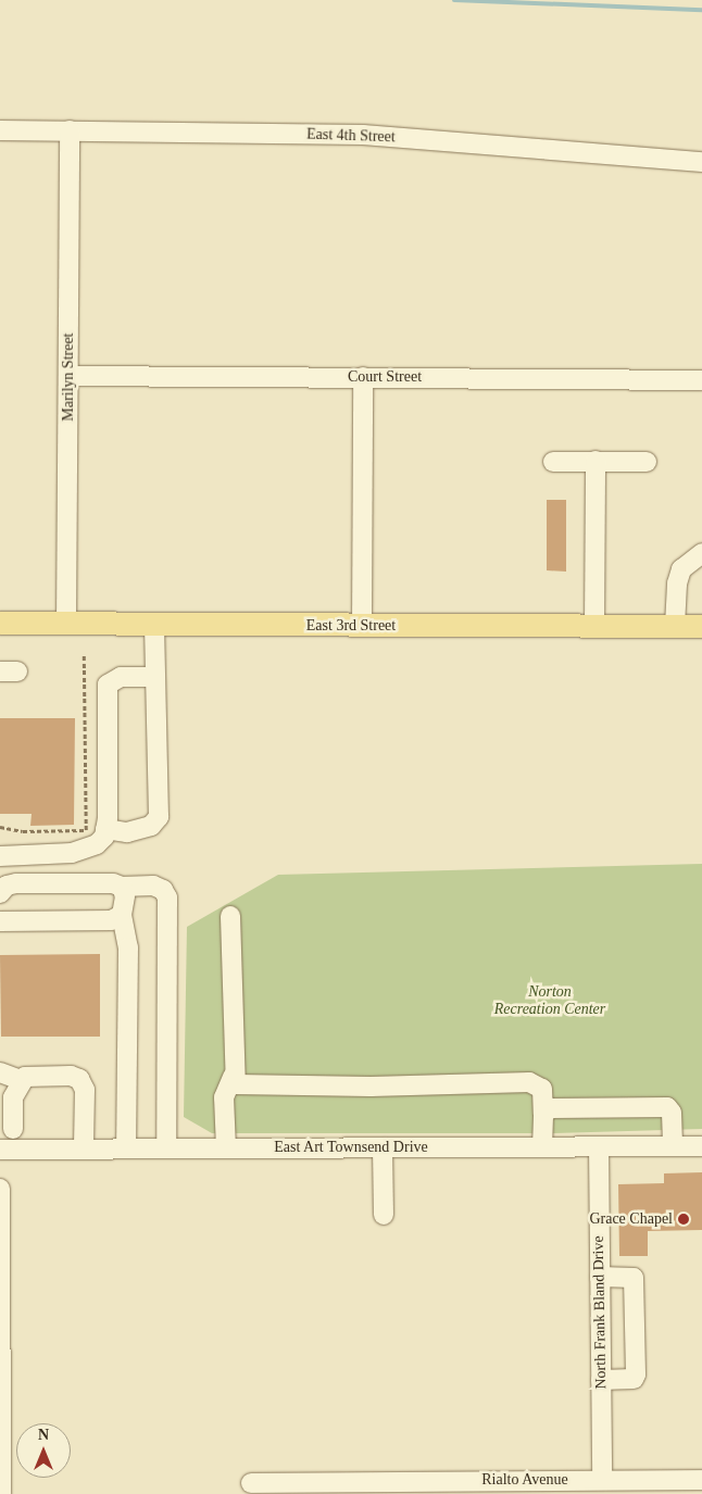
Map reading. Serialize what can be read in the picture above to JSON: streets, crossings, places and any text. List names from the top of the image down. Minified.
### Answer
{"streets":{"main road":["East 3rd Street"],"street":["East 4th Street","Marilyn Street","Court Street","East Art Townsend Drive","North Frank Bland Drive","Rialto Avenue"]},"crossings":[["East 4th Street","Marilyn Street"],["Marilyn Street","Court Street"],["Marilyn Street","East 3rd Street"],["East Art Townsend Drive","North Frank Bland Drive"],["North Frank Bland Drive","Rialto Avenue"]],"parks":["Norton Recreation Center"],"places":["Grace Chapel"],"north":"top"}
